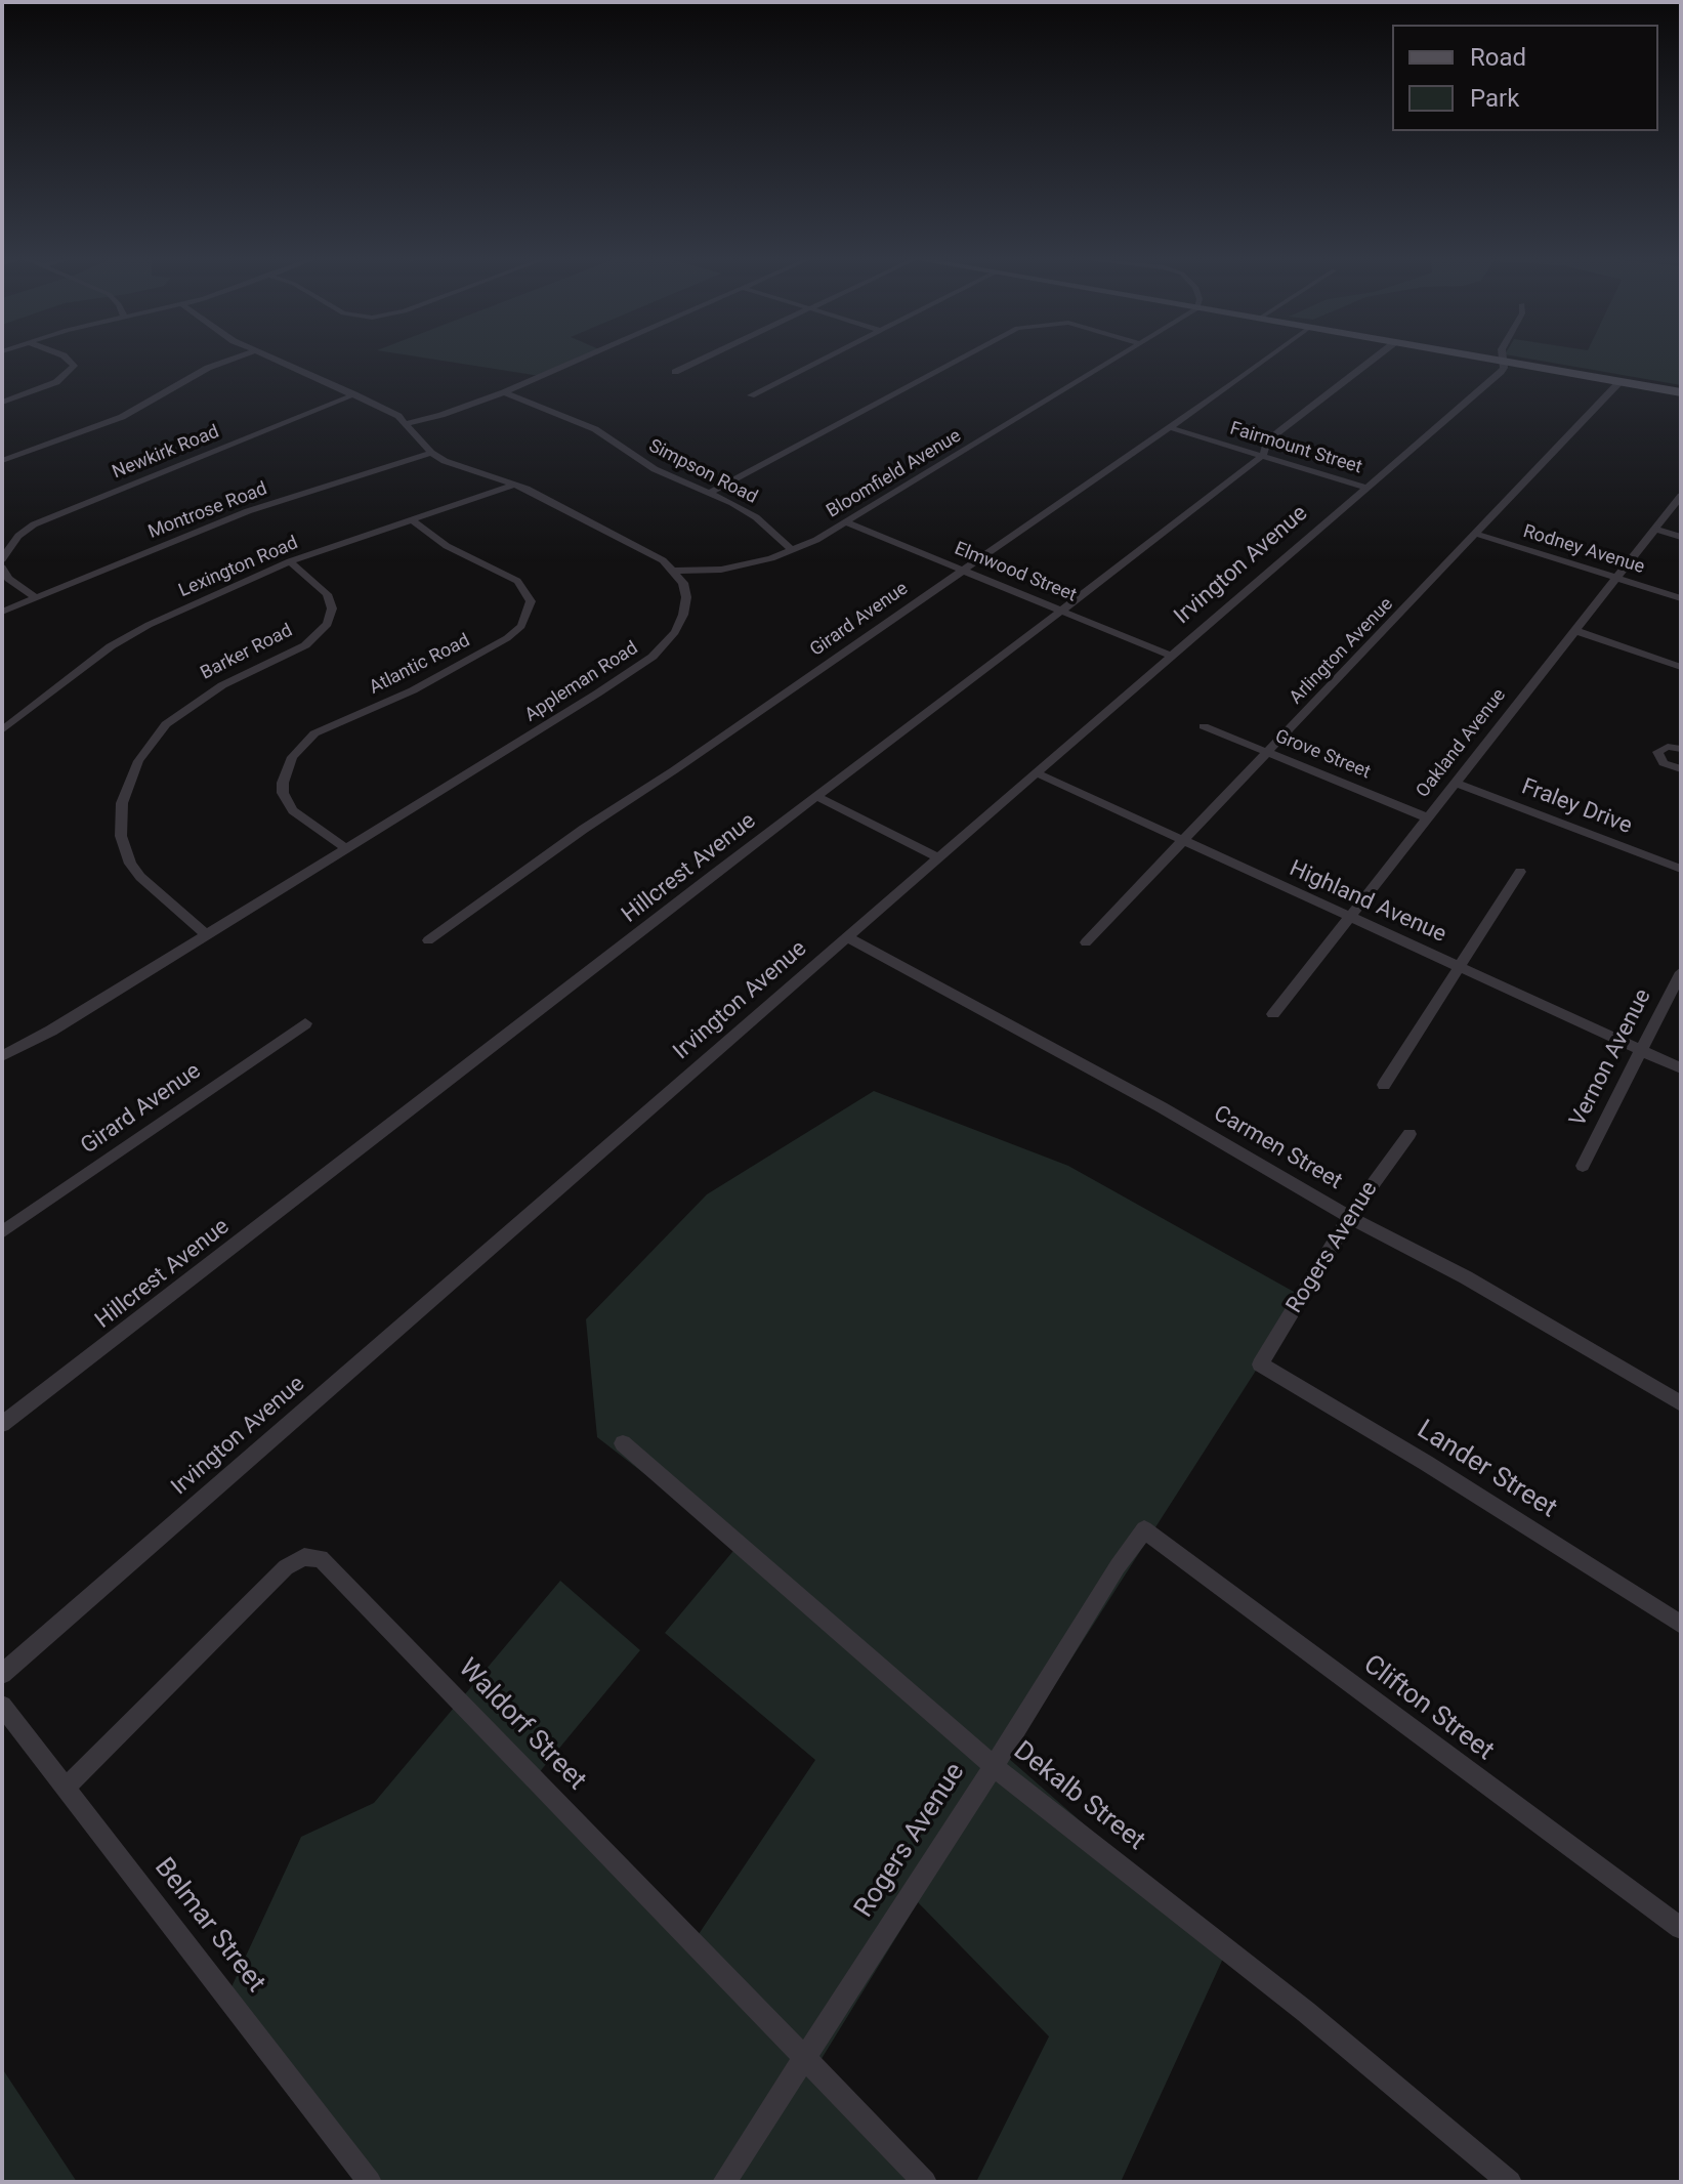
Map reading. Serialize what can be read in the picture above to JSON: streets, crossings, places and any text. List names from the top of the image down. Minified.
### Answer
{"streets":{"street":["Fairmount Street","Newkirk Road","Simpson Road","Bloomfield Avenue","Montrose Road","Rodney Avenue","Irvington Avenue","Lexington Road","Elmwood Street","Girard Avenue","Arlington Avenue","Barker Road","Atlantic Road","Appleman Road","Oakland Avenue","Grove Street","Fraley Drive","Hillcrest Avenue","Highland Avenue","Vernon Avenue","Carmen Street","Rogers Avenue","Lander Street","Clifton Street","Waldorf Street","Dekalb Street","Belmar Street"]},"crossings":[["Fairmount Street","Irvington Avenue"],["Fairmount Street","Girard Avenue"],["Fairmount Street","Hillcrest Avenue"],["Simpson Road","Bloomfield Avenue"],["Bloomfield Avenue","Elmwood Street"],["Bloomfield Avenue","Appleman Road"],["Rodney Avenue","Arlington Avenue"],["Rodney Avenue","Oakland Avenue"],["Irvington Avenue","Elmwood Street"],["Irvington Avenue","Highland Avenue"],["Irvington Avenue","Carmen Street"],["Lexington Road","Barker Road"],["Lexington Road","Atlantic Road"],["Elmwood Street","Girard Avenue"],["Elmwood Street","Hillcrest Avenue"],["Arlington Avenue","Grove Street"],["Arlington Avenue","Highland Avenue"],["Barker Road","Appleman Road"],["Atlantic Road","Appleman Road"],["Oakland Avenue","Grove Street"],["Oakland Avenue","Fraley Drive"],["Oakland Avenue","Highland Avenue"],["Highland Avenue","Vernon Avenue"],["Carmen Street","Rogers Avenue"],["Rogers Avenue","Lander Street"],["Rogers Avenue","Clifton Street"],["Rogers Avenue","Waldorf Street"],["Rogers Avenue","Dekalb Street"],["Waldorf Street","Belmar Street"]],"legend":["Road","Park"]}
